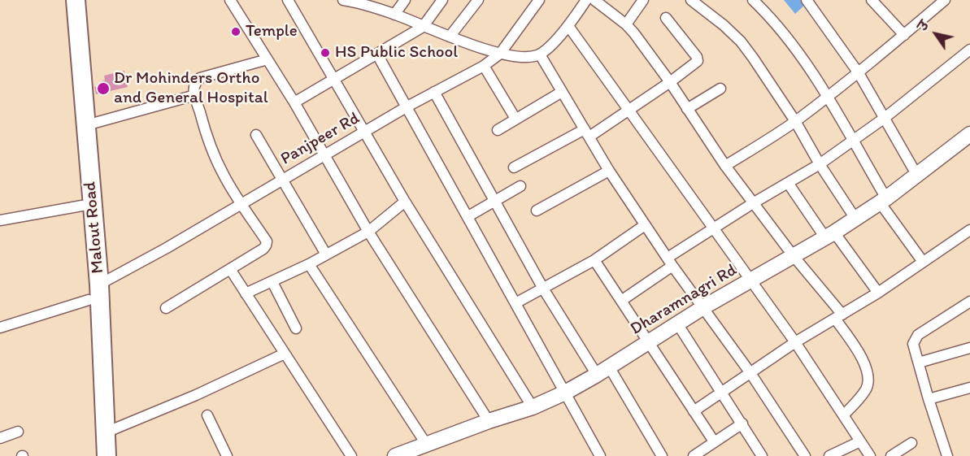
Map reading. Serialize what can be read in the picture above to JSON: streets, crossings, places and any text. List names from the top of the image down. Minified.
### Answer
{"streets":{"highway":["Malout Road"],"street":["Panjpeer Rd","Dharamnagri Rd"]},"crossings":[["Panjpeer Rd","Malout Road"]],"places":["Temple","HS Public School","Dr Mohinders Ortho and General Hospital"],"north":"top left"}
